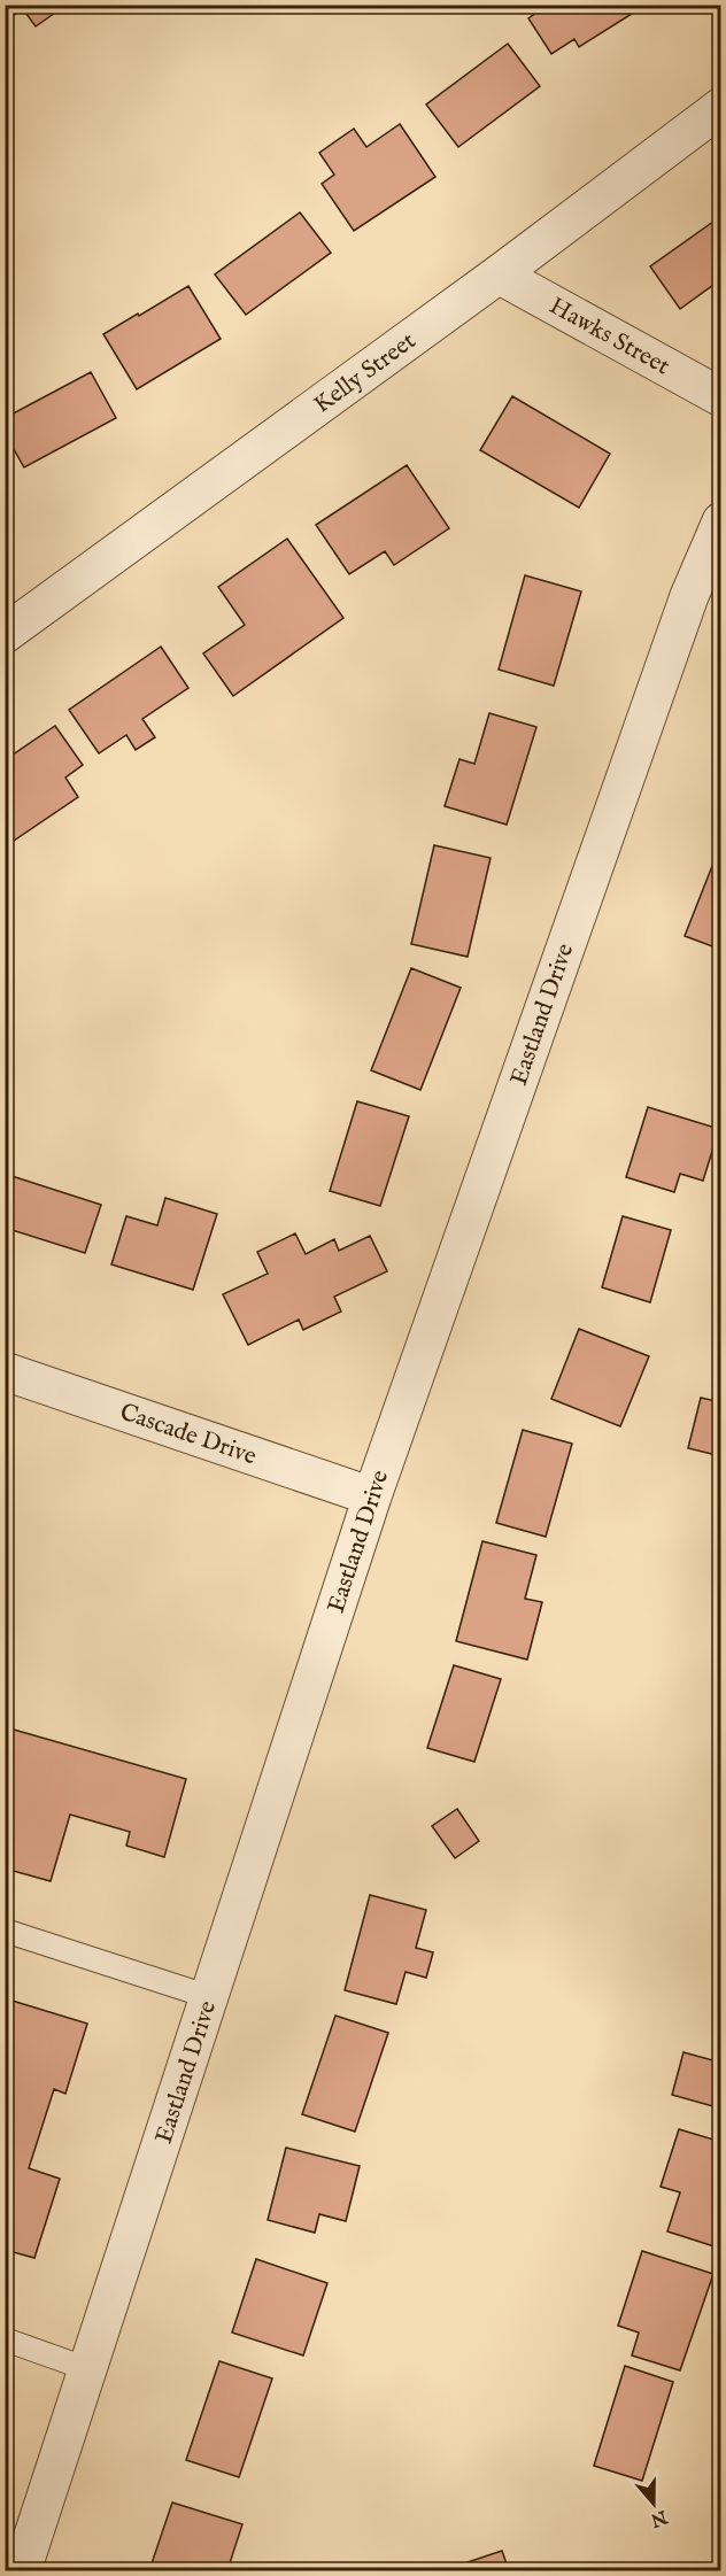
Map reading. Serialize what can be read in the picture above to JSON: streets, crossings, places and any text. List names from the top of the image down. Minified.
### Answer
{"streets":{"street":["Hawks Street","Kelly Street","Eastland Drive","Cascade Drive"]},"crossings":[["Hawks Street","Kelly Street"],["Eastland Drive","Cascade Drive"]],"north":"bottom"}
